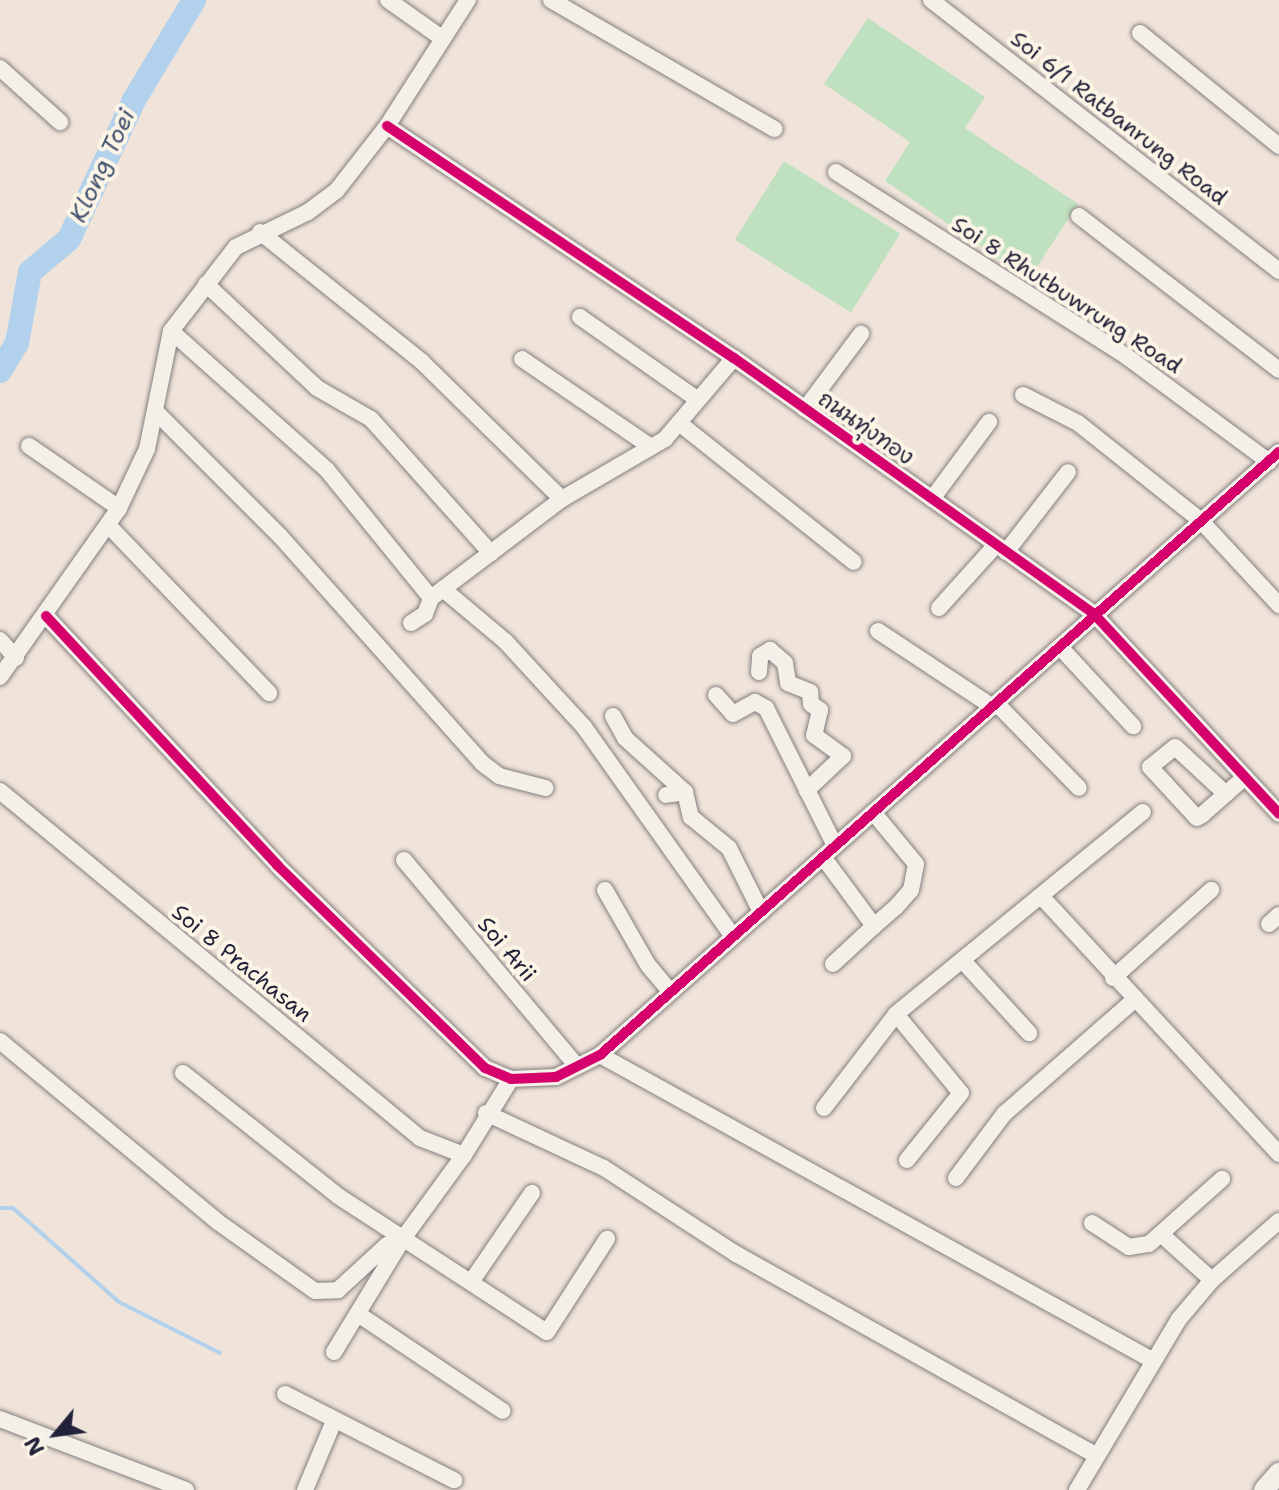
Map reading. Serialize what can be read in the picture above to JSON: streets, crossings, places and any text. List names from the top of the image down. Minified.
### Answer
{"streets":{"street":["Soi 6/1 Ratbanrung Road","Soi 8 Rhutbuwrung Road","ถนนทุ่งทอง","Soi Arii","Soi 8 Prachasan"]},"water":["Klong Toei"],"north":"bottom left"}
